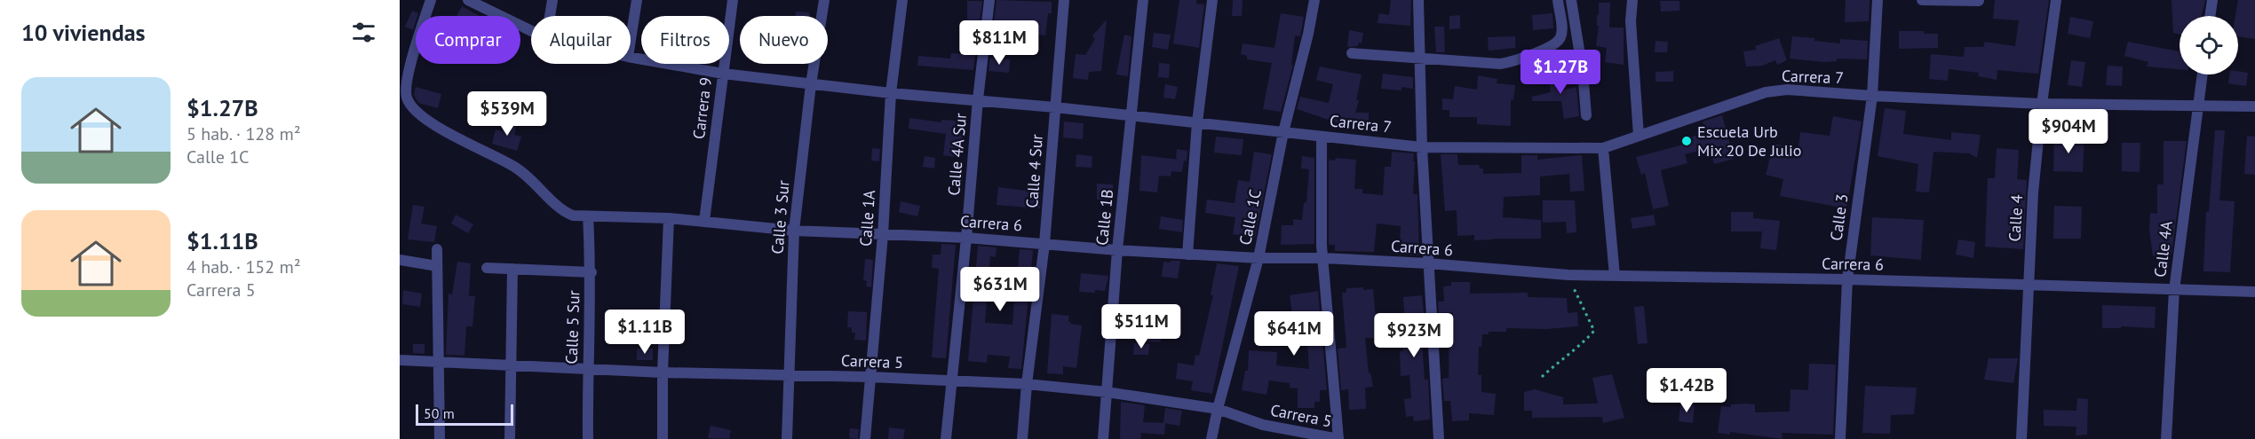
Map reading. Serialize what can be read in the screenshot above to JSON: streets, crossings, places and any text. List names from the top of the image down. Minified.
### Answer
{"streets":{"street":["Carrera 7","Carrera 9","Calle 4A Sur","Calle 4 Sur","Calle 3 Sur","Calle 1B","Calle 1C","Calle 3","Calle 1A","Calle 4","Carrera 6","Calle 4A","Calle 5 Sur","Carrera 5"]},"crossings":[["Carrera 7","Carrera 9"],["Carrera 7","Calle 4A Sur"],["Carrera 7","Calle 4 Sur"],["Carrera 7","Calle 3 Sur"],["Carrera 7","Calle 1B"],["Carrera 7","Calle 1C"],["Carrera 7","Calle 3"],["Carrera 7","Calle 1A"],["Carrera 7","Calle 4"],["Carrera 7","Calle 4A"],["Carrera 9","Carrera 6"],["Calle 4A Sur","Carrera 6"],["Calle 4A Sur","Carrera 5"],["Calle 4 Sur","Carrera 6"],["Calle 4 Sur","Carrera 5"],["Calle 3 Sur","Carrera 6"],["Calle 3 Sur","Carrera 5"],["Calle 1B","Carrera 6"],["Calle 1B","Carrera 5"],["Calle 1C","Carrera 6"],["Calle 1C","Carrera 5"],["Calle 3","Carrera 6"],["Calle 1A","Carrera 6"],["Calle 1A","Carrera 5"],["Calle 4","Carrera 6"],["Carrera 6","Calle 4A"],["Carrera 6","Calle 5 Sur"],["Calle 5 Sur","Carrera 5"]],"places":["Escuela Urb Mix 20 De Julio"],"scale_bar":"50 m","page":{"heading":"10 viviendas","chip":["Comprar","Alquilar","Filtros","Nuevo"],"price":["$811M","$1.27B","$539M","$904M","$631M","$511M","$1.11B","$641M","$923M","$1.42B"],"list":[{"name":"$1.27B","note":"5 hab. · 128 m² · Calle 1C"},{"name":"$1.11B","note":"4 hab. · 152 m² · Carrera 5"}],"scale":"50 m"}}
